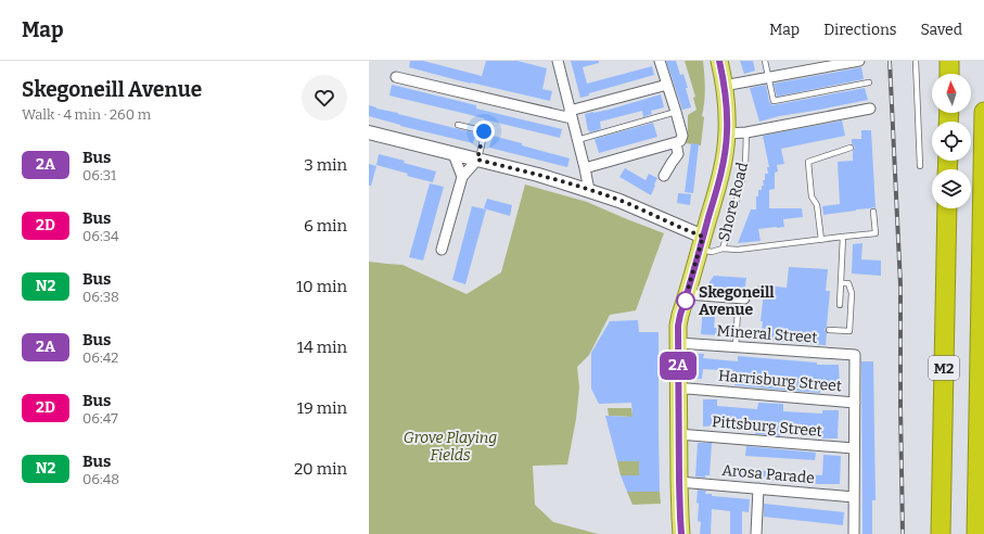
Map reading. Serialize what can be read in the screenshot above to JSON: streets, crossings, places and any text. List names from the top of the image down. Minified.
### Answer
{"streets":{"highway":["M2"],"main road":["Shore Road"],"street":["Mineral Street","Harrisburg Street","Pittsburg Street","Arosa Parade"]},"crossings":[["Mineral Street","Harrisburg Street"]],"parks":["Grove Playing Fields"],"places":["Skegoneill Avenue"],"lines":["bus line 2A"],"north":"top","page":{"header":"Map","nav":["Map","Directions","Saved"],"heading":["Skegoneill Avenue","Walk · 4 min · 260 m"],"on_map":"2A","list":[{"mark":"2A","name":"Bus","note":"06:31","value":"3 min"},{"mark":"2D","name":"Bus","note":"06:34","value":"6 min"},{"mark":"N2","name":"Bus","note":"06:38","value":"10 min"},{"mark":"2A","name":"Bus","note":"06:42","value":"14 min"},{"mark":"2D","name":"Bus","note":"06:47","value":"19 min"},{"mark":"N2","name":"Bus","note":"06:48","value":"20 min"}]}}
